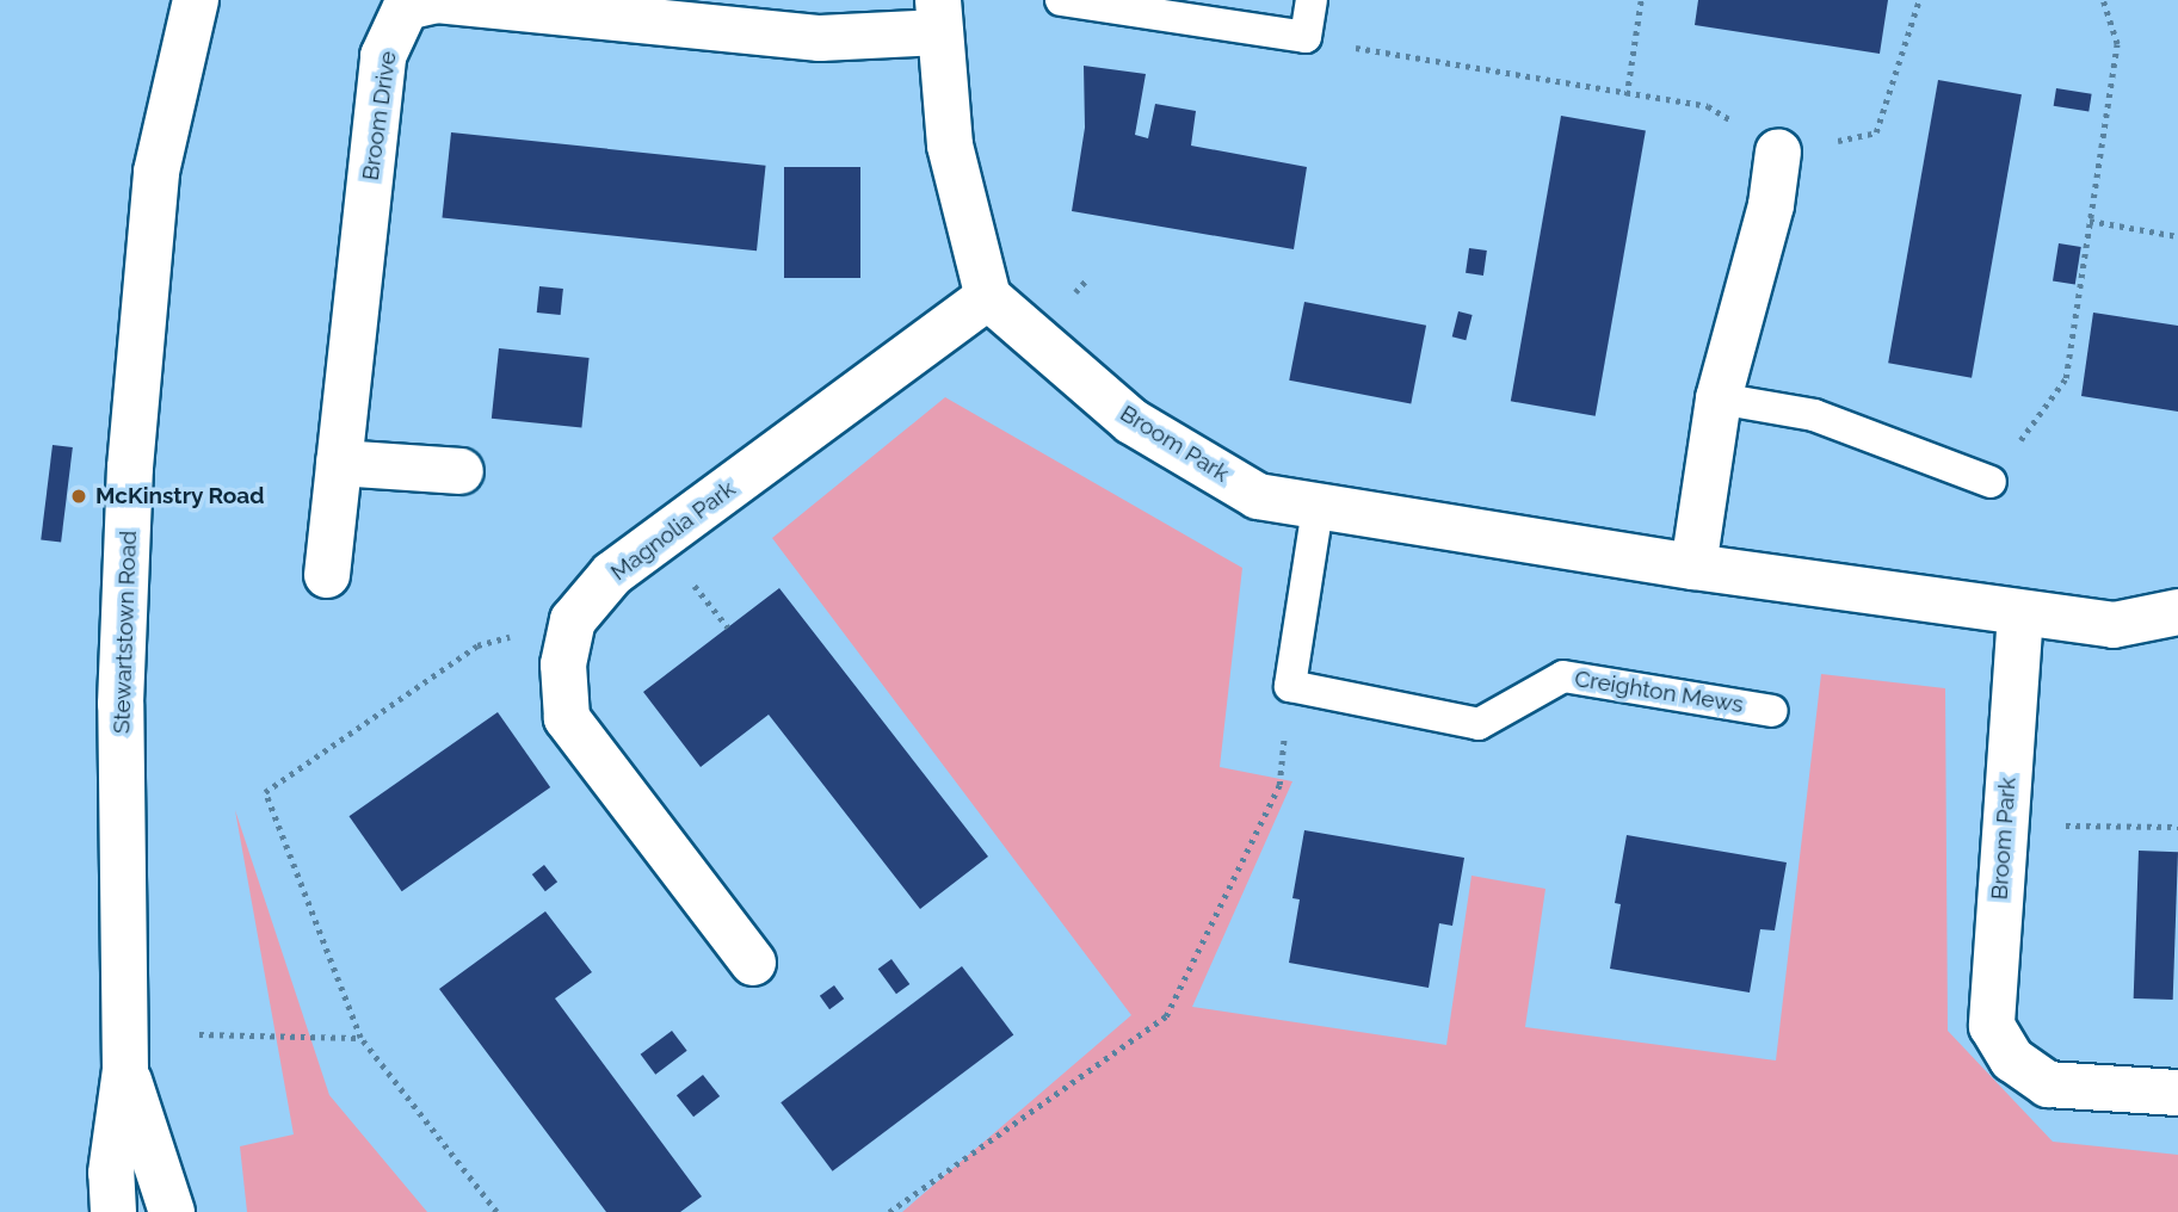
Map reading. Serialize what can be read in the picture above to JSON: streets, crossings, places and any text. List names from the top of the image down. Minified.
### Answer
{"streets":{"street":["Broom Drive","Broom Park","Magnolia Park","Stewartstown Road"],"lane":["Creighton Mews"]},"crossings":[["Broom Park","Magnolia Park"]],"places":["McKinstry Road"]}
